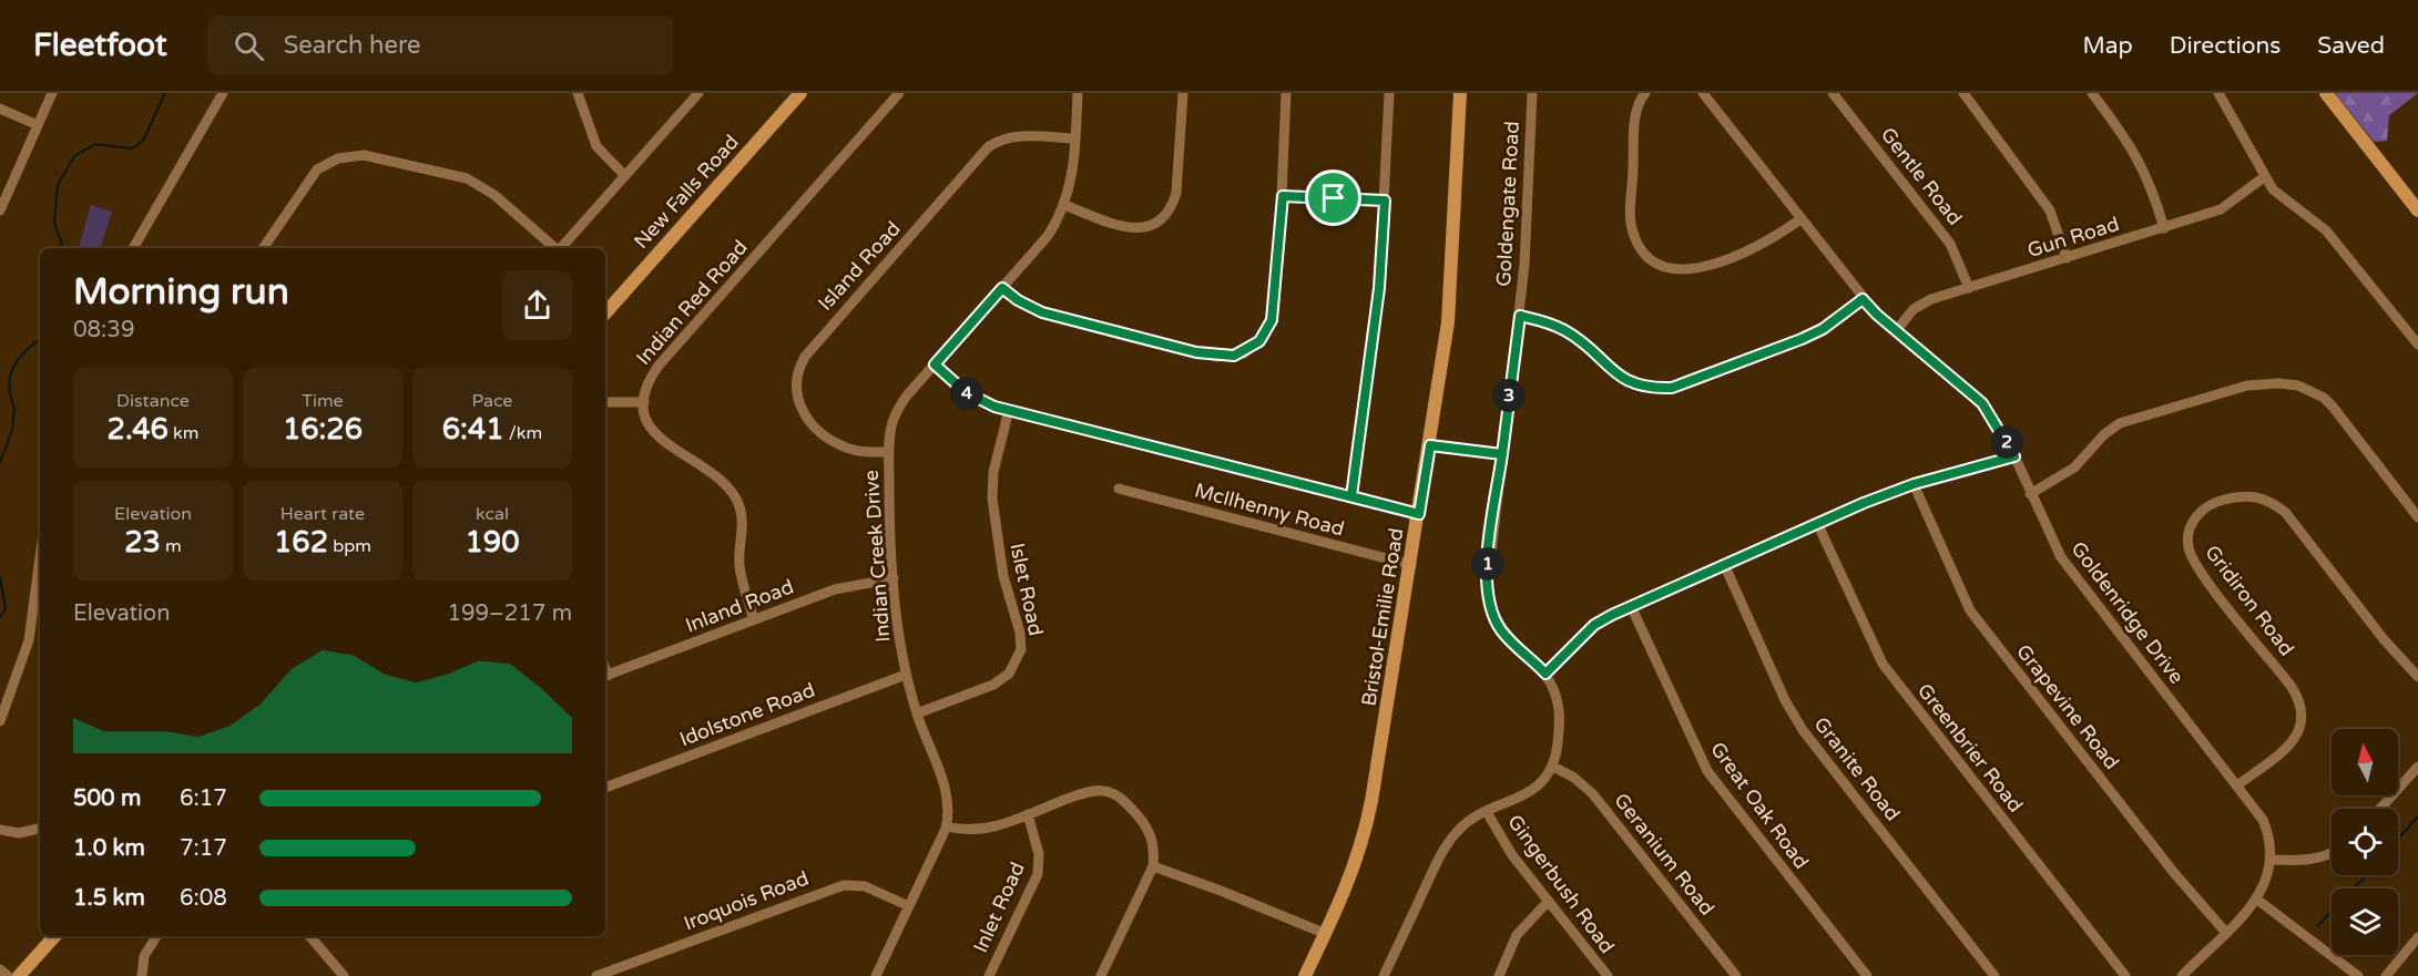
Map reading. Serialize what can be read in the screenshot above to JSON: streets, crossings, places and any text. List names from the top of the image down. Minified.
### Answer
{"streets":{"street":["Gentle Road","New Falls Road","Goldengate Road","Gun Road","Island Road","Indian Red Road","McIlhenny Road","Indian Creek Drive","Islet Road","Gridiron Road","Inland Road","Goldenridge Drive","Bristol-Emilie Road","Grapevine Road","Idolstone Road","Greenbrier Road","Granite Road","Great Oak Road","Geranium Road","Gingerbush Road","Iroquois Road","Inlet Road"]},"crossings":[["Gentle Road","Gun Road"],["Goldengate Road","Geranium Road"],["Gun Road","Goldenridge Drive"],["Island Road","Indian Creek Drive"],["McIlhenny Road","Bristol-Emilie Road"],["Indian Creek Drive","Islet Road"],["Indian Creek Drive","Inland Road"],["Indian Creek Drive","Idolstone Road"],["Indian Creek Drive","Iroquois Road"],["Gridiron Road","Goldenridge Drive"],["Goldenridge Drive","Grapevine Road"]],"north":"top","page":{"header":"Fleetfoot","search":"Search here","nav":["Map","Directions","Saved"],"heading":["Morning run","08:39"],"stats":[["Distance","2.46 km"],["Time","16:26"],["Pace","6:41 /km"],["Elevation","23 m"],["Heart rate","162 bpm"],["kcal","190"]],"pins":["4","3","2","1"],"chart":["Elevation","199–217 m"],"list":[{"name":"500 m","note":"6:17"},{"name":"1.0 km","note":"7:17"},{"name":"1.5 km","note":"6:08"}]}}
